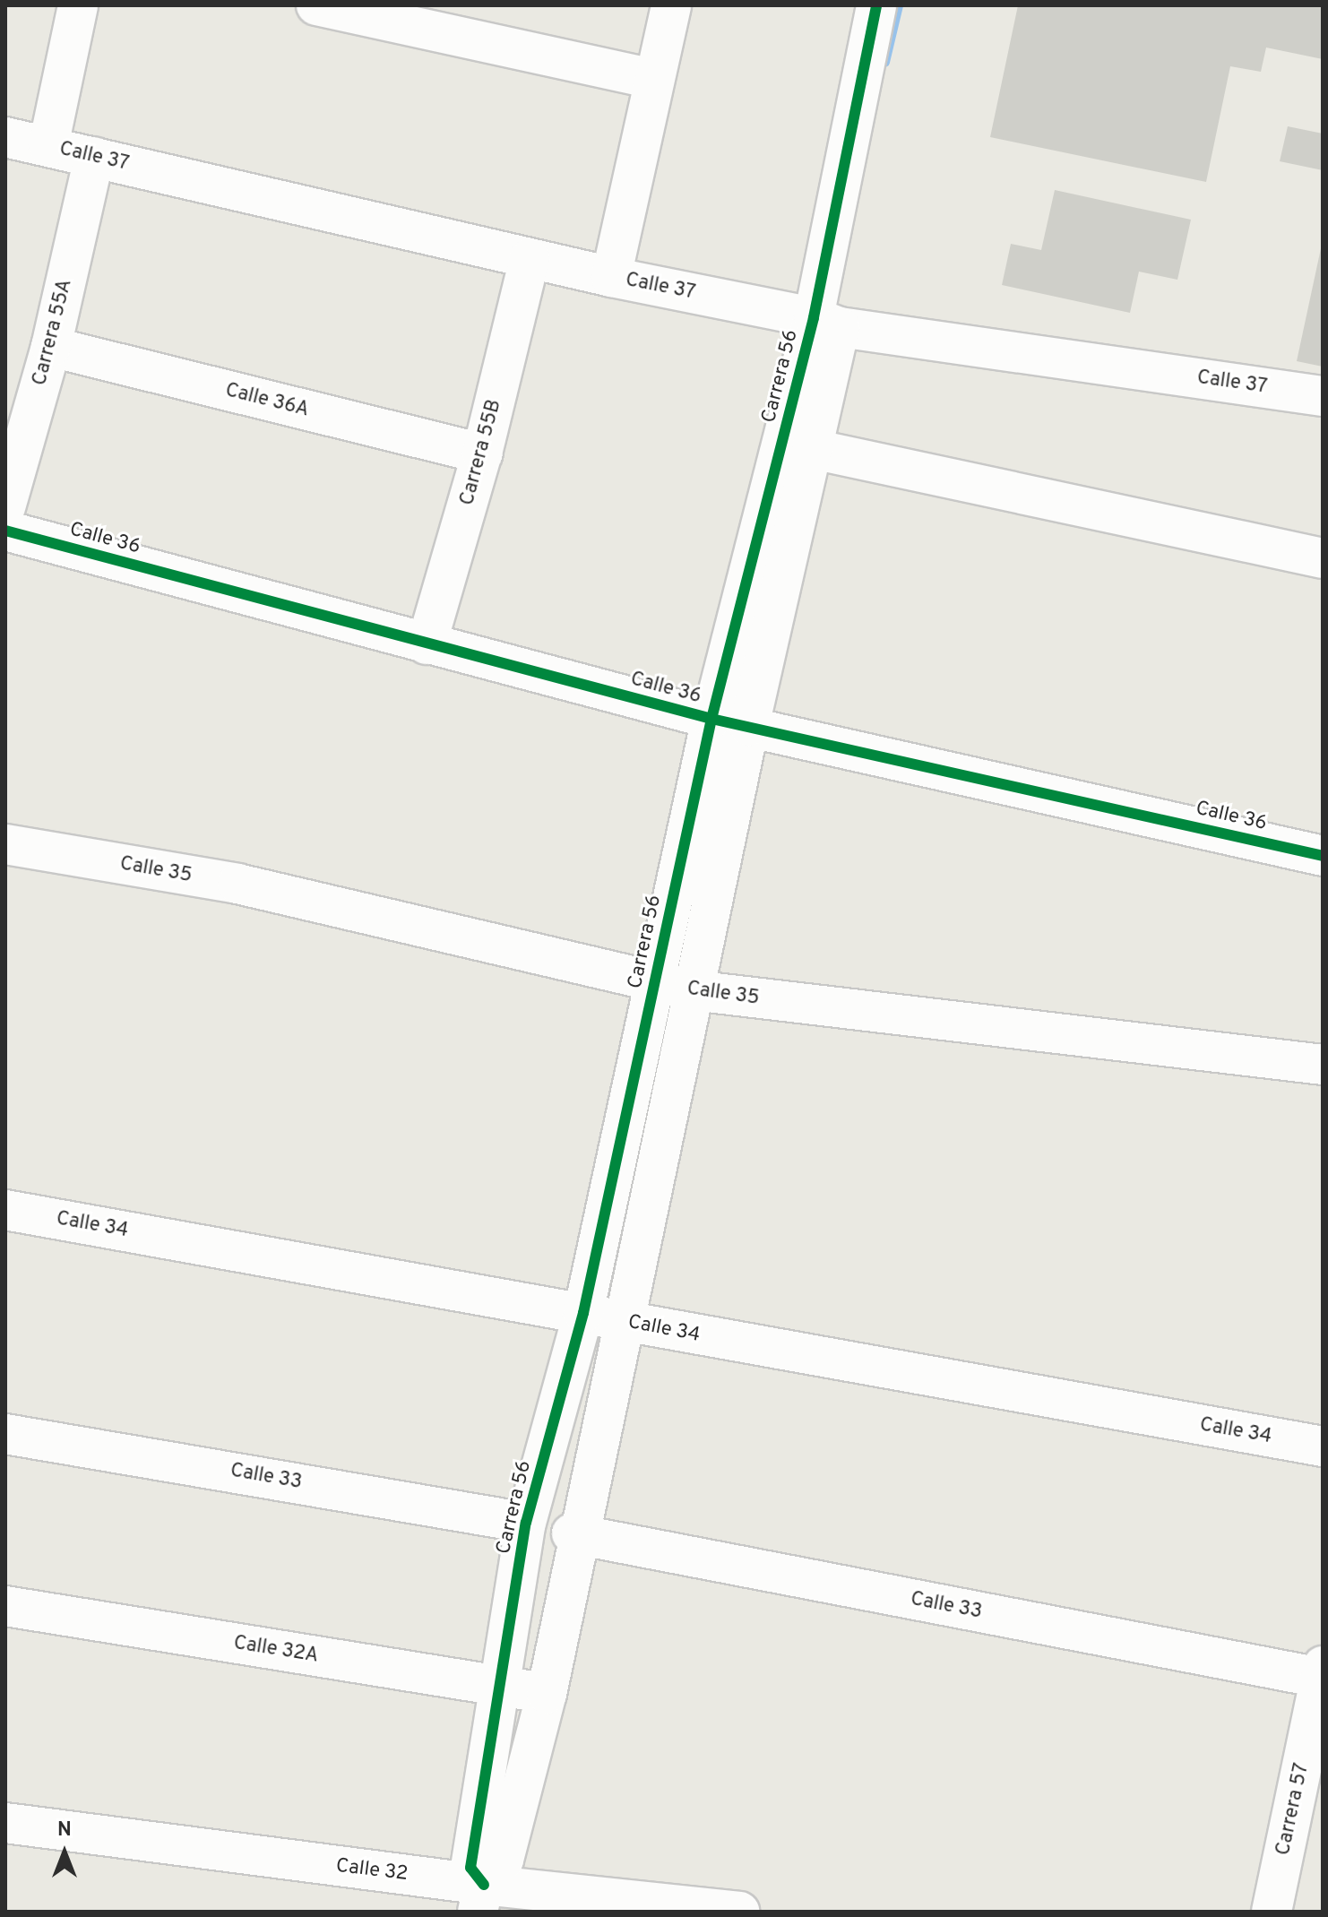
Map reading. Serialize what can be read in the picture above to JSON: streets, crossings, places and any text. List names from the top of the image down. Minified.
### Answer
{"streets":{"street":["Calle 37","Carrera 55A","Carrera 56","Calle 36A","Carrera 55B","Calle 36","Calle 35","Calle 34","Calle 33","Calle 32A","Carrera 57","Calle 32"]},"crossings":[["Calle 37","Carrera 55A"],["Calle 37","Carrera 56"],["Calle 37","Carrera 55B"],["Carrera 55A","Calle 36A"],["Carrera 56","Calle 36"],["Carrera 56","Calle 35"],["Carrera 56","Calle 34"],["Carrera 56","Calle 33"],["Carrera 56","Calle 32A"],["Carrera 56","Calle 32"],["Calle 36A","Carrera 55B"],["Carrera 55B","Calle 36"],["Calle 33","Carrera 57"]],"north":"top"}
